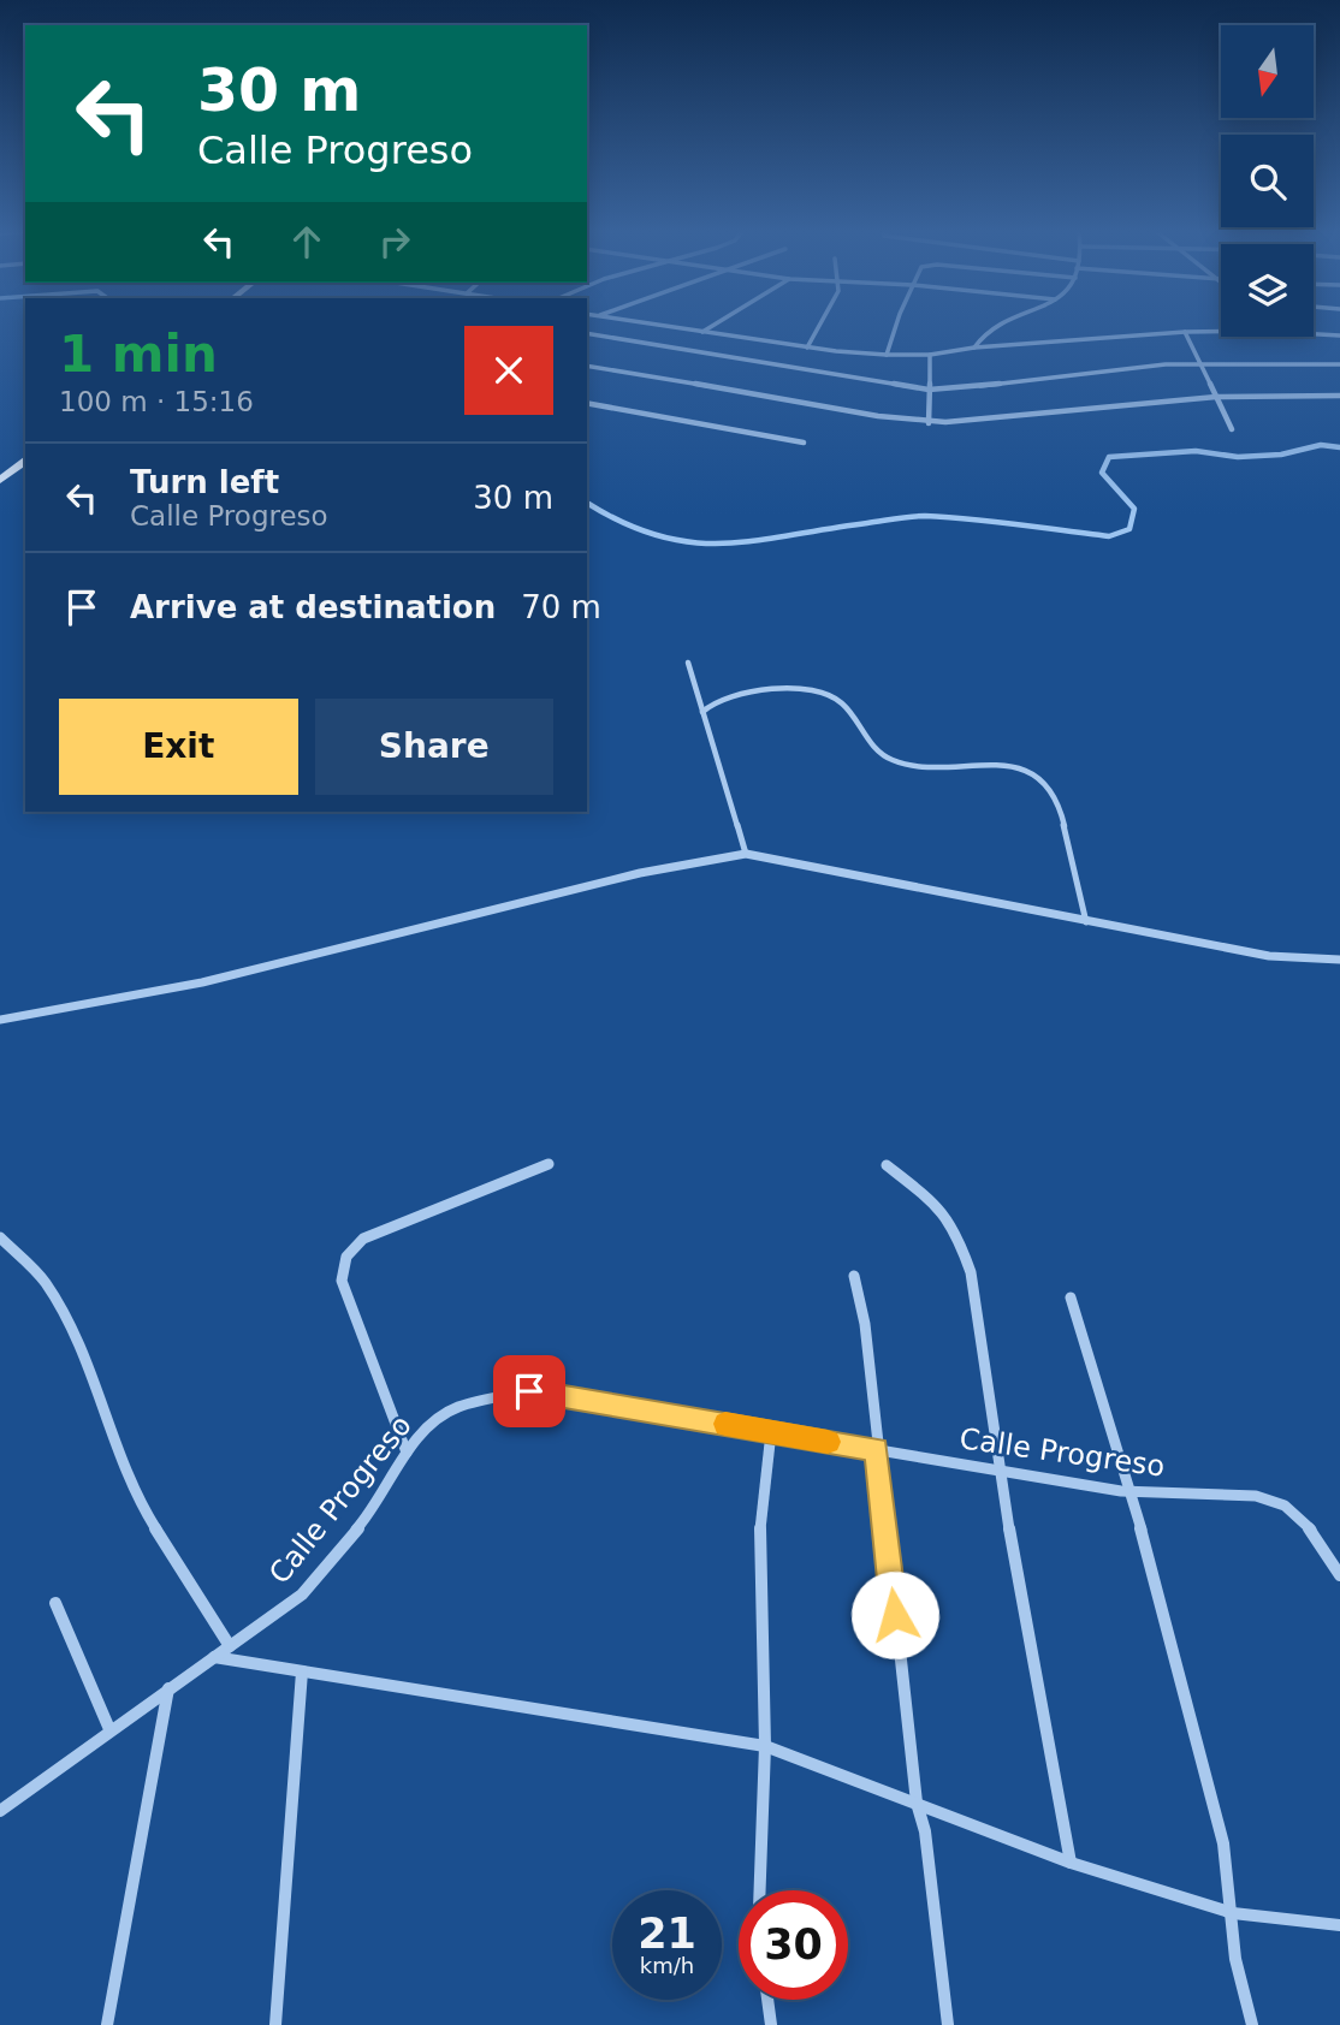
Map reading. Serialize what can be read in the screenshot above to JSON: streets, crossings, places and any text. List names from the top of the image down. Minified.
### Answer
{"streets":{"street":["Calle Progreso"]},"north":"bottom","page":{"turn":["30 m","Calle Progreso"],"heading":["1 min","100 m · 15:16"],"list":[{"name":"Turn left","note":"Calle Progreso","value":"30 m"},{"name":"Arrive at destination","value":"70 m"}],"buttons":["Exit","Share"],"speed":"21 km/h","limit":"30"}}
